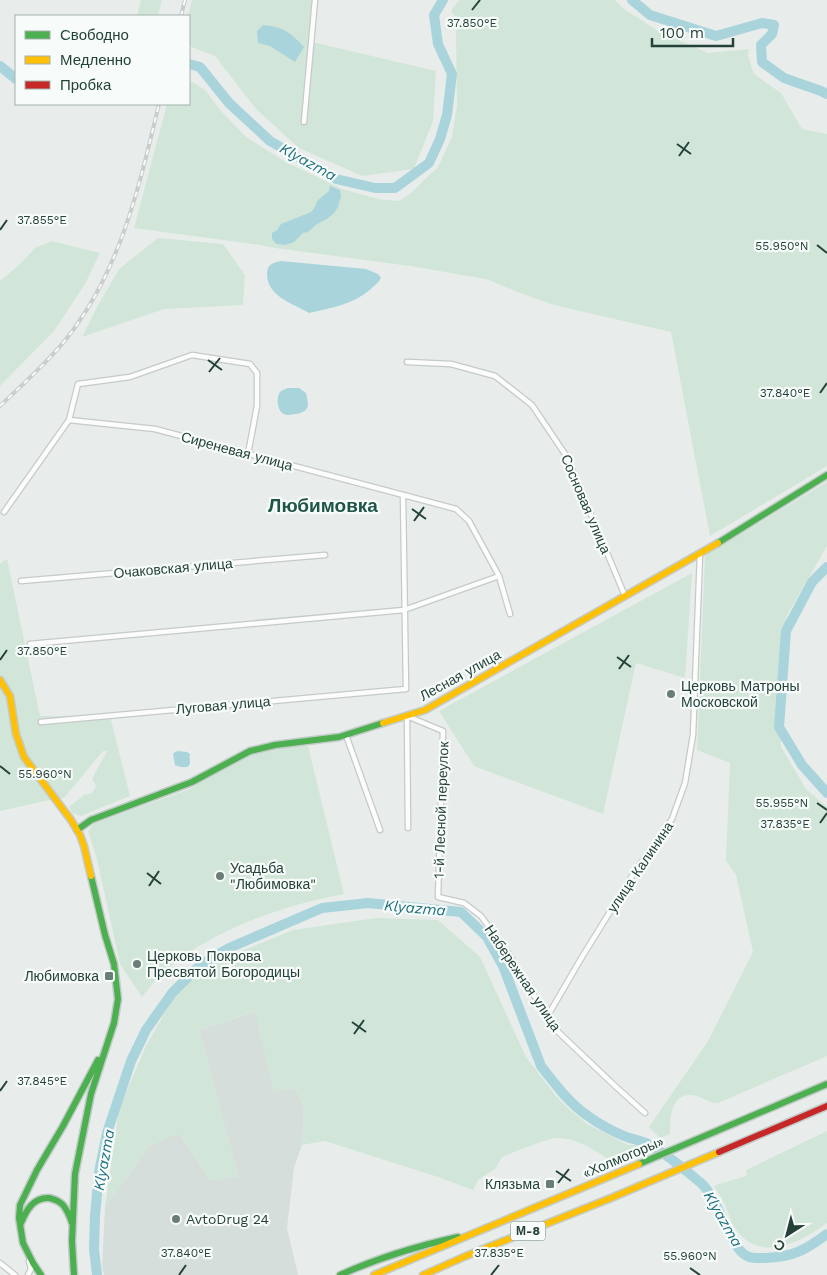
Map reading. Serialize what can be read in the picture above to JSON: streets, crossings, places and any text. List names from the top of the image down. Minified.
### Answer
{"streets":{"main road":["Лесная улица","«Холмогоры»","М-8"],"street":["Сиреневая улица","Сосновая улица","Очаковская улица","Луговая улица","1-й Лесной переулок","улица Калинина","Набережная улица"]},"crossings":[["Сосновая улица","Лесная улица"],["Лесная улица","1-й Лесной переулок"],["Лесная улица","улица Калинина"],["1-й Лесной переулок","Набережная улица"],["улица Калинина","Набережная улица"]],"districts":["Любимовка"],"water":["Klyazma"],"places":{"other":["Церковь Матроны Московской","Усадьба \"Любимовка\"","Церковь Покрова Пресвятой Богородицы","AvtoDrug 24"],"transit":["Любимовка","Клязьма"]},"legend":["Свободно","Медленно","Пробка"],"scale_bar":"100 m","north":"bottom left","coordinates":["37.850°E","37.855°E","55.950°N","37.840°E","55.960°N","55.955°N","37.835°E","37.845°E"]}
